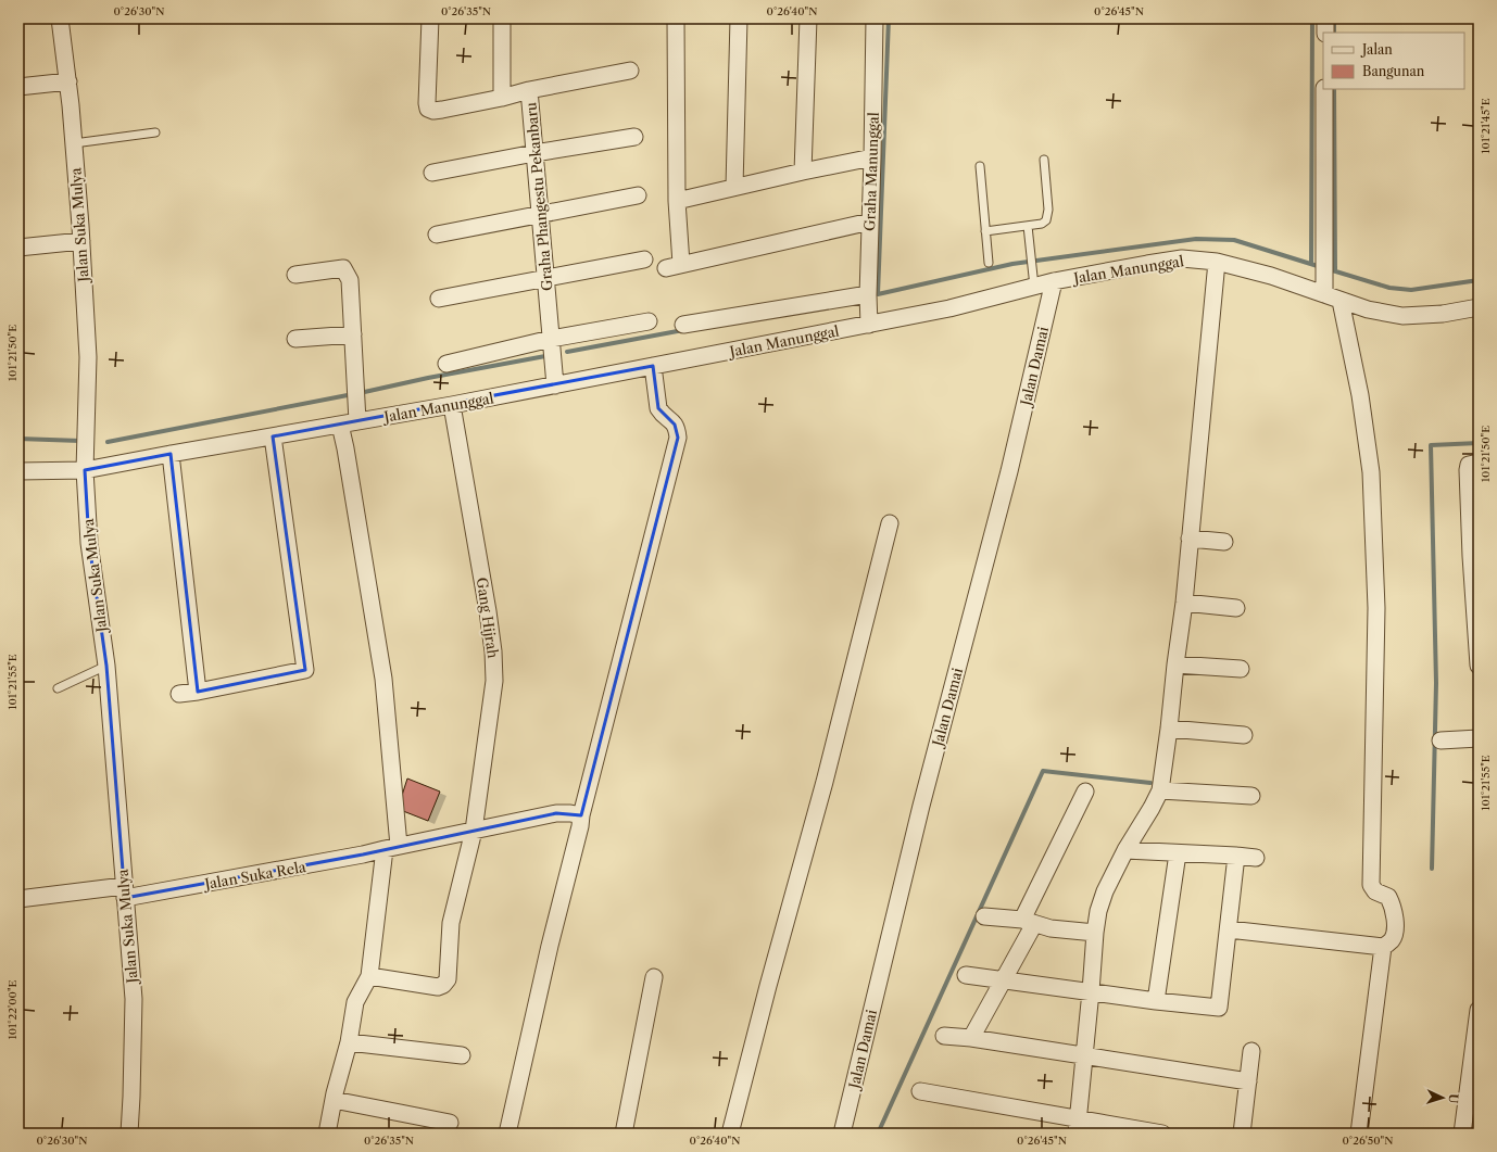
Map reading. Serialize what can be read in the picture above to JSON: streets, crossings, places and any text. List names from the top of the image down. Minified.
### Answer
{"streets":{"street":["Graha Manunggal","Graha Phangestu Pekanbaru","Jalan Suka Mulya","Jalan Manunggal","Jalan Damai","Gang Hijrah","Jalan Suka Rela"]},"crossings":[["Graha Manunggal","Jalan Manunggal"],["Graha Phangestu Pekanbaru","Jalan Manunggal"],["Jalan Suka Mulya","Jalan Manunggal"],["Jalan Suka Mulya","Jalan Suka Rela"],["Jalan Manunggal","Jalan Damai"],["Jalan Manunggal","Gang Hijrah"],["Gang Hijrah","Jalan Suka Rela"]],"legend":["Jalan","Bangunan"],"north":"right","coordinates":["0°26'30\"N","0°26'35\"N","0°26'40\"N","0°26'45\"N","101°21'45\"E","101°21'50\"E","101°21'55\"E","101°22'00\"E","0°26'50\"N"]}
